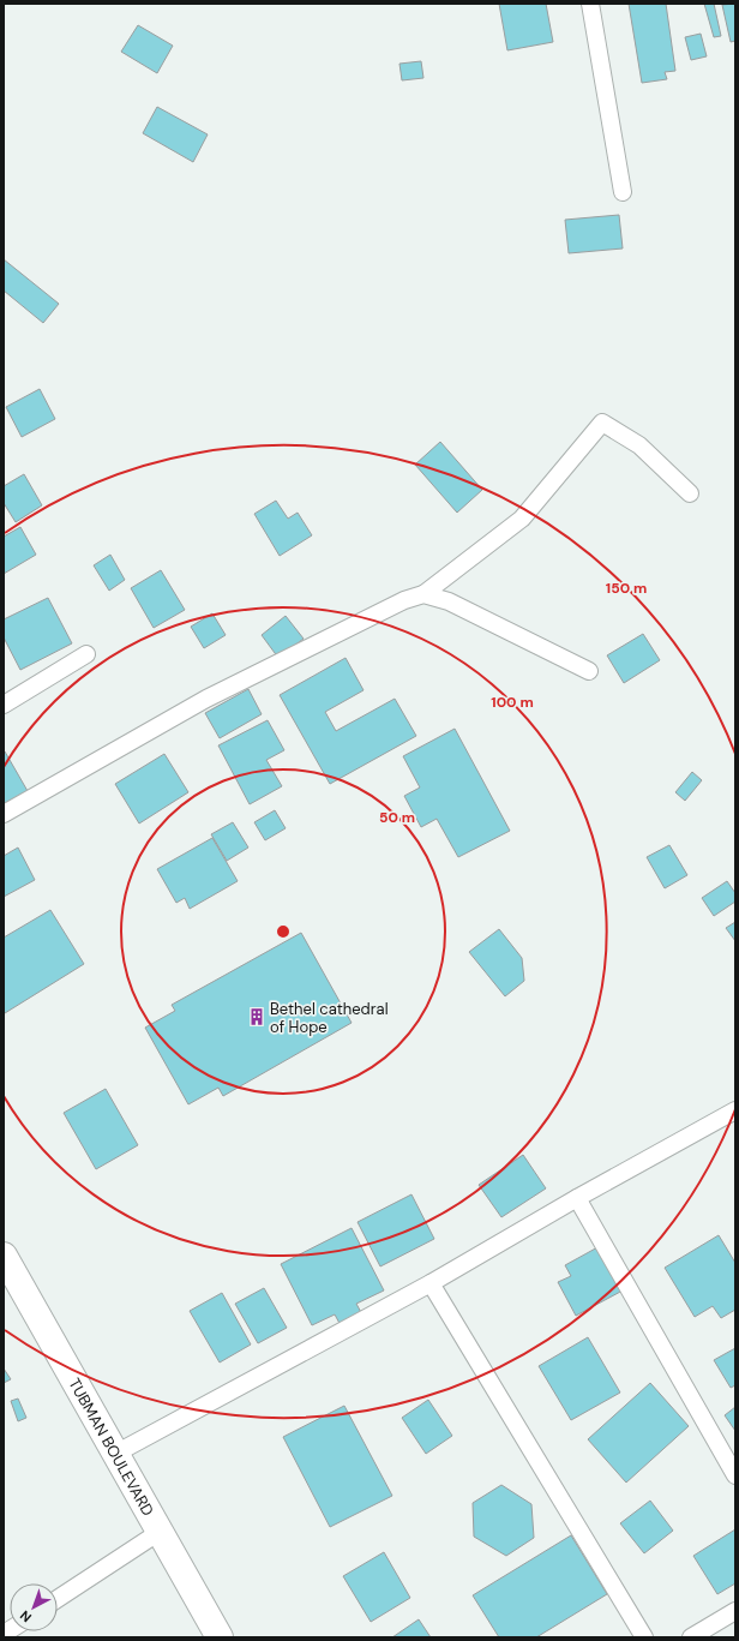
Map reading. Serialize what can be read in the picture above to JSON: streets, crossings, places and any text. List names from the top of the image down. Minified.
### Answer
{"streets":{"highway":["TUBMAN BOULEVARD"]},"places":{"building":["Bethel cathedral of Hope"]},"north":"bottom left","rings":["150 m","100 m","50 m"]}
